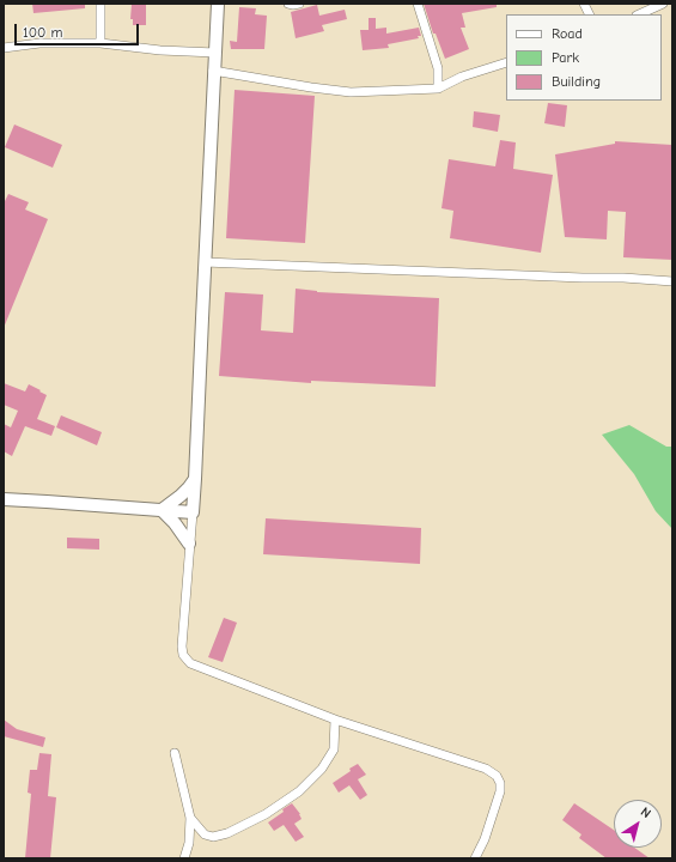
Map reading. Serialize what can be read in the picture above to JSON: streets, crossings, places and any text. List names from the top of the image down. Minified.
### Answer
{"legend":["Road","Park","Building"],"scale_bar":"100 m","north":"top right"}
